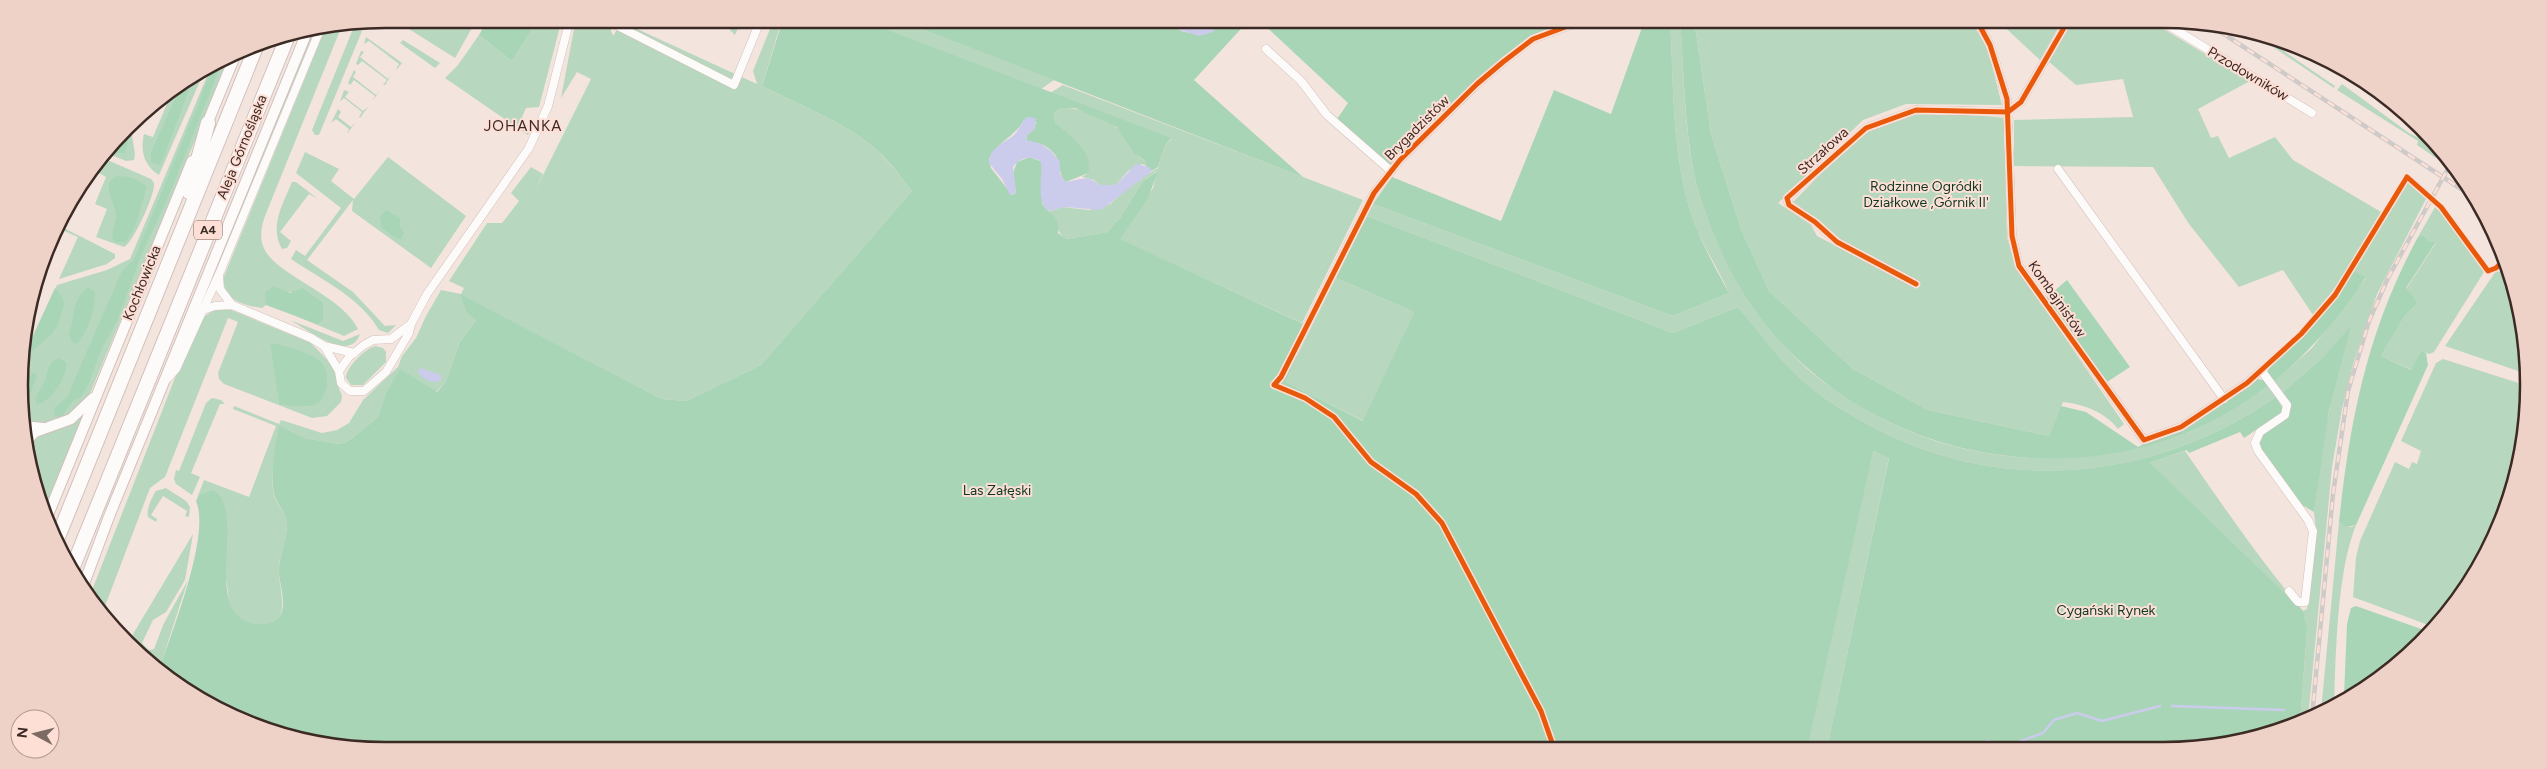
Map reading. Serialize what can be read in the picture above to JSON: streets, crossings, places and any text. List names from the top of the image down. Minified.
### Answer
{"streets":{"highway":["Aleja Górnośląska","A4"],"main road":["Kochłowicka"],"street":["Przodowników","Brygadzistów","Strzałowa","Kombajnistów"]},"crossings":[["Strzałowa","Kombajnistów"]],"districts":["JOHANKA"],"parks":["Rodzinne Ogródki Działkowe ,Górnik II'","Las Załęski","Cygański Rynek"],"north":"left"}
